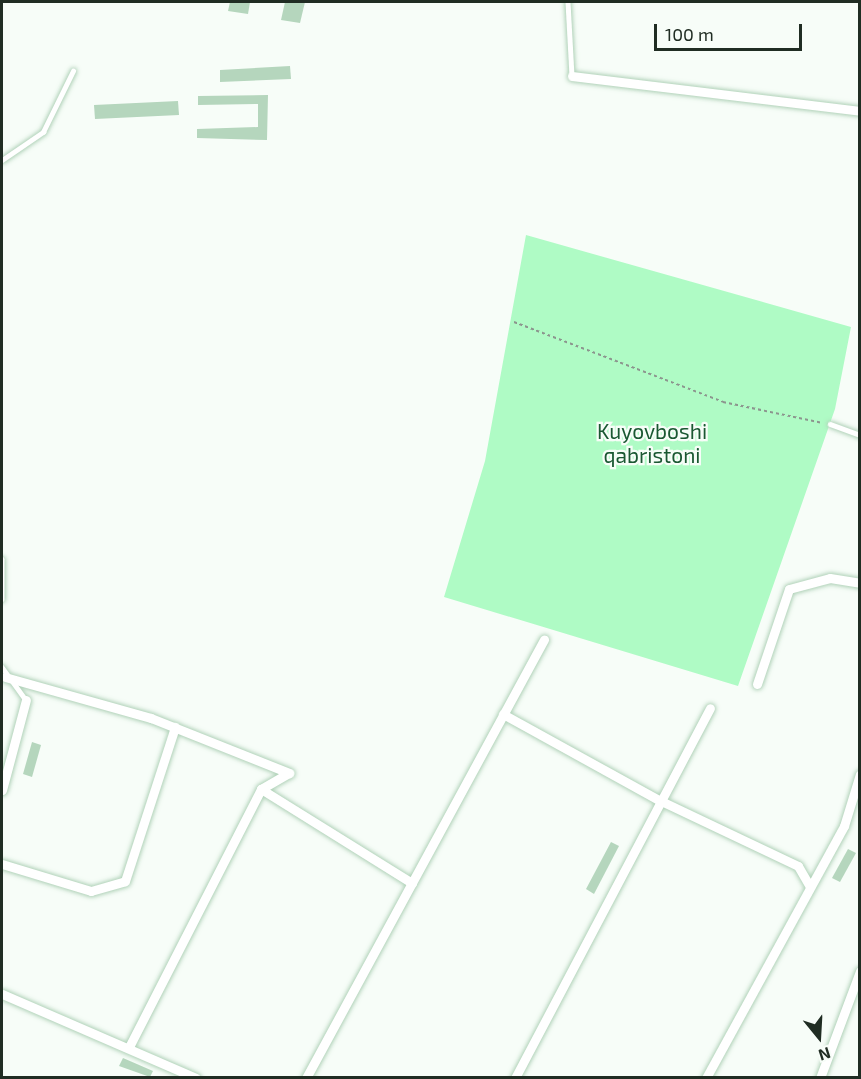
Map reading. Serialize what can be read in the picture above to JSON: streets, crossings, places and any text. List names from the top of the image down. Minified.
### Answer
{"parks":["Kuyovboshi qabristoni"],"scale_bar":"100 m","north":"bottom"}
